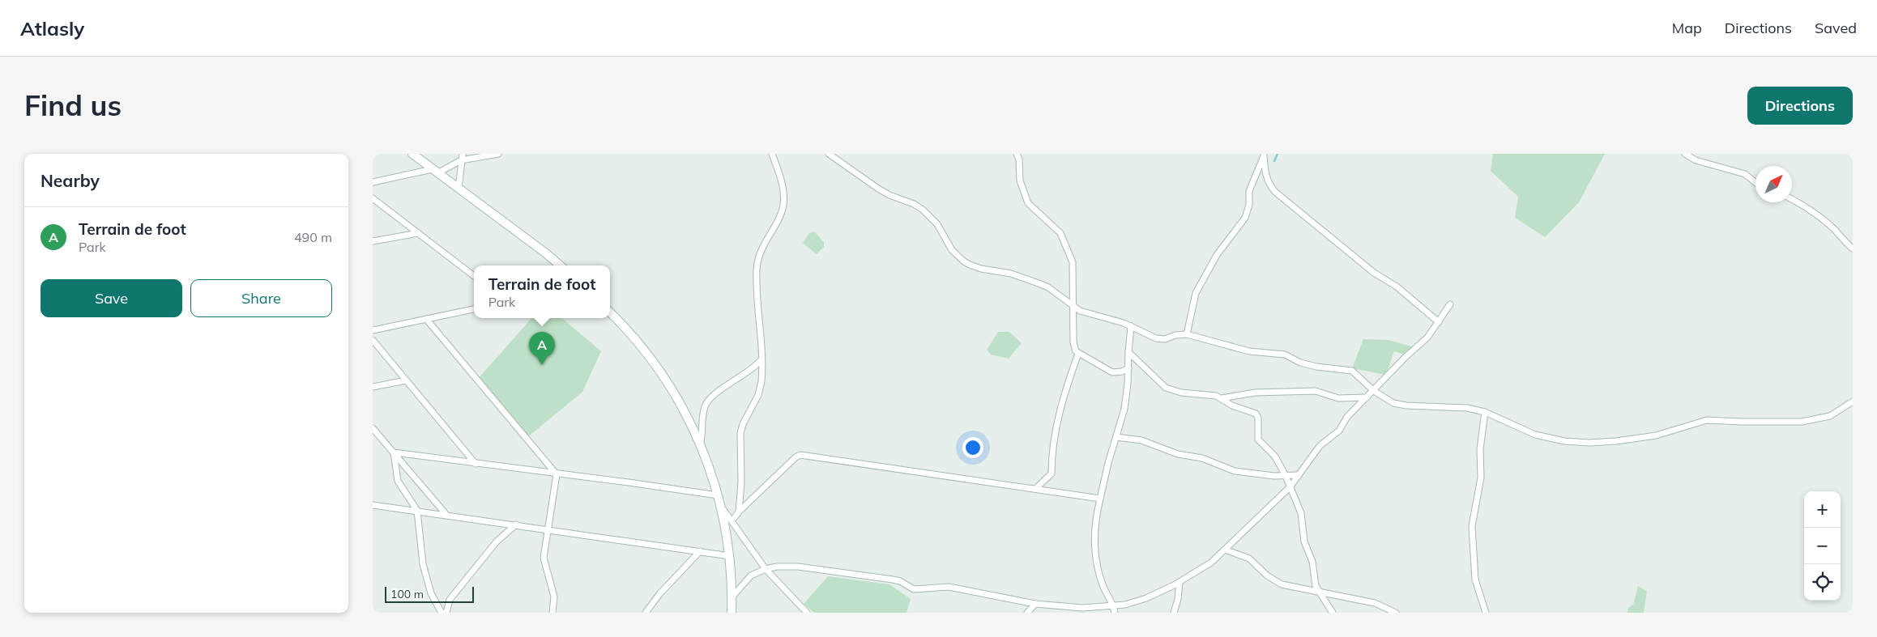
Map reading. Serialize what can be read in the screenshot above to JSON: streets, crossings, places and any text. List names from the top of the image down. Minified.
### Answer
{"scale_bar":"100 m","north":"top right","page":{"header":"Atlasly","nav":["Map","Directions","Saved"],"buttons":["Directions",["Save","Share"]],"title":"Find us","heading":"Nearby","list":[{"mark":"A","name":"Terrain de foot","note":"Park","value":"490 m"}],"popup":["Terrain de foot","Park"],"pins":"A","map_buttons":["+","−"],"scale":"100 m"}}
